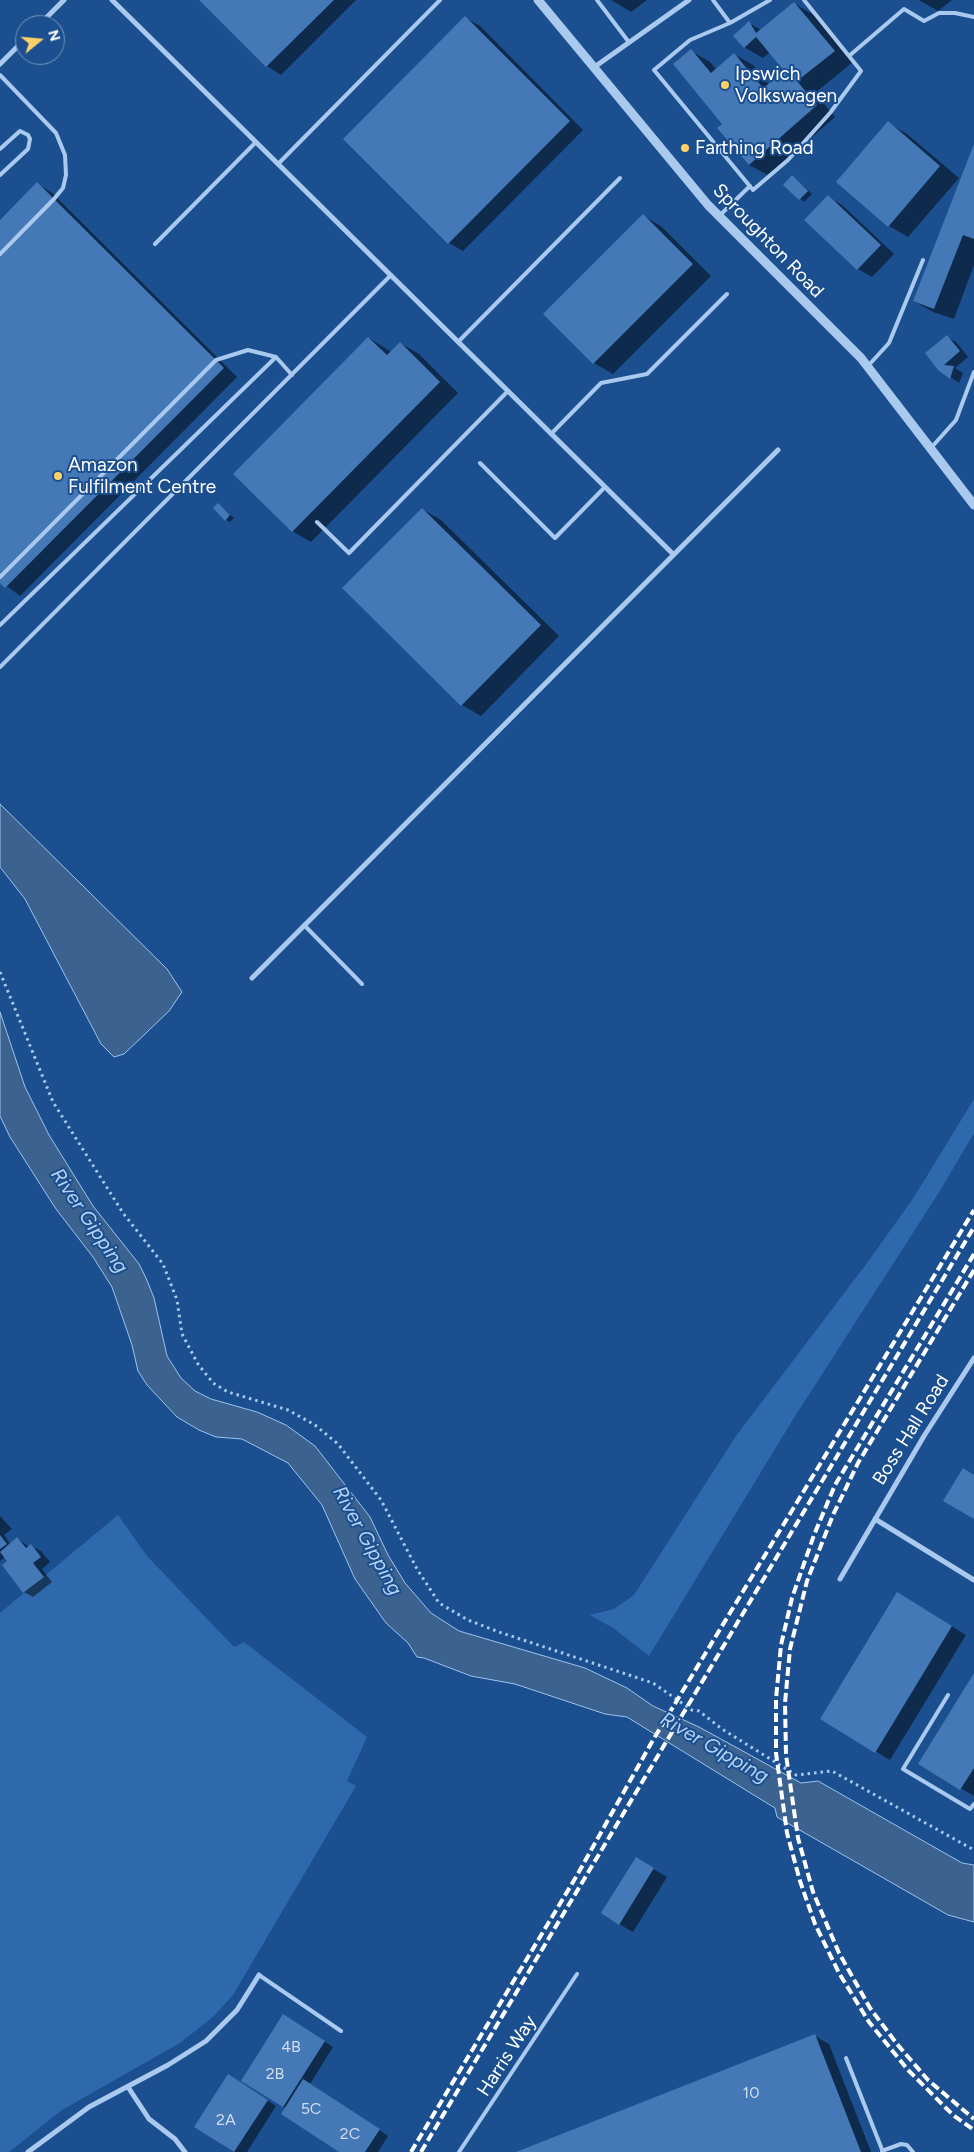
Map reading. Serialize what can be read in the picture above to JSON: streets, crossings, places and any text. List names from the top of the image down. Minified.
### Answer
{"streets":{"street":["Sproughton Road","Boss Hall Road"],"lane":["Harris Way"]},"water":["River Gipping"],"places":["Ipswich Volkswagen","Farthing Road","Amazon Fulfilment Centre"],"house_numbers":["4B","2B","10","5C","2A","2C"],"north":"right"}
